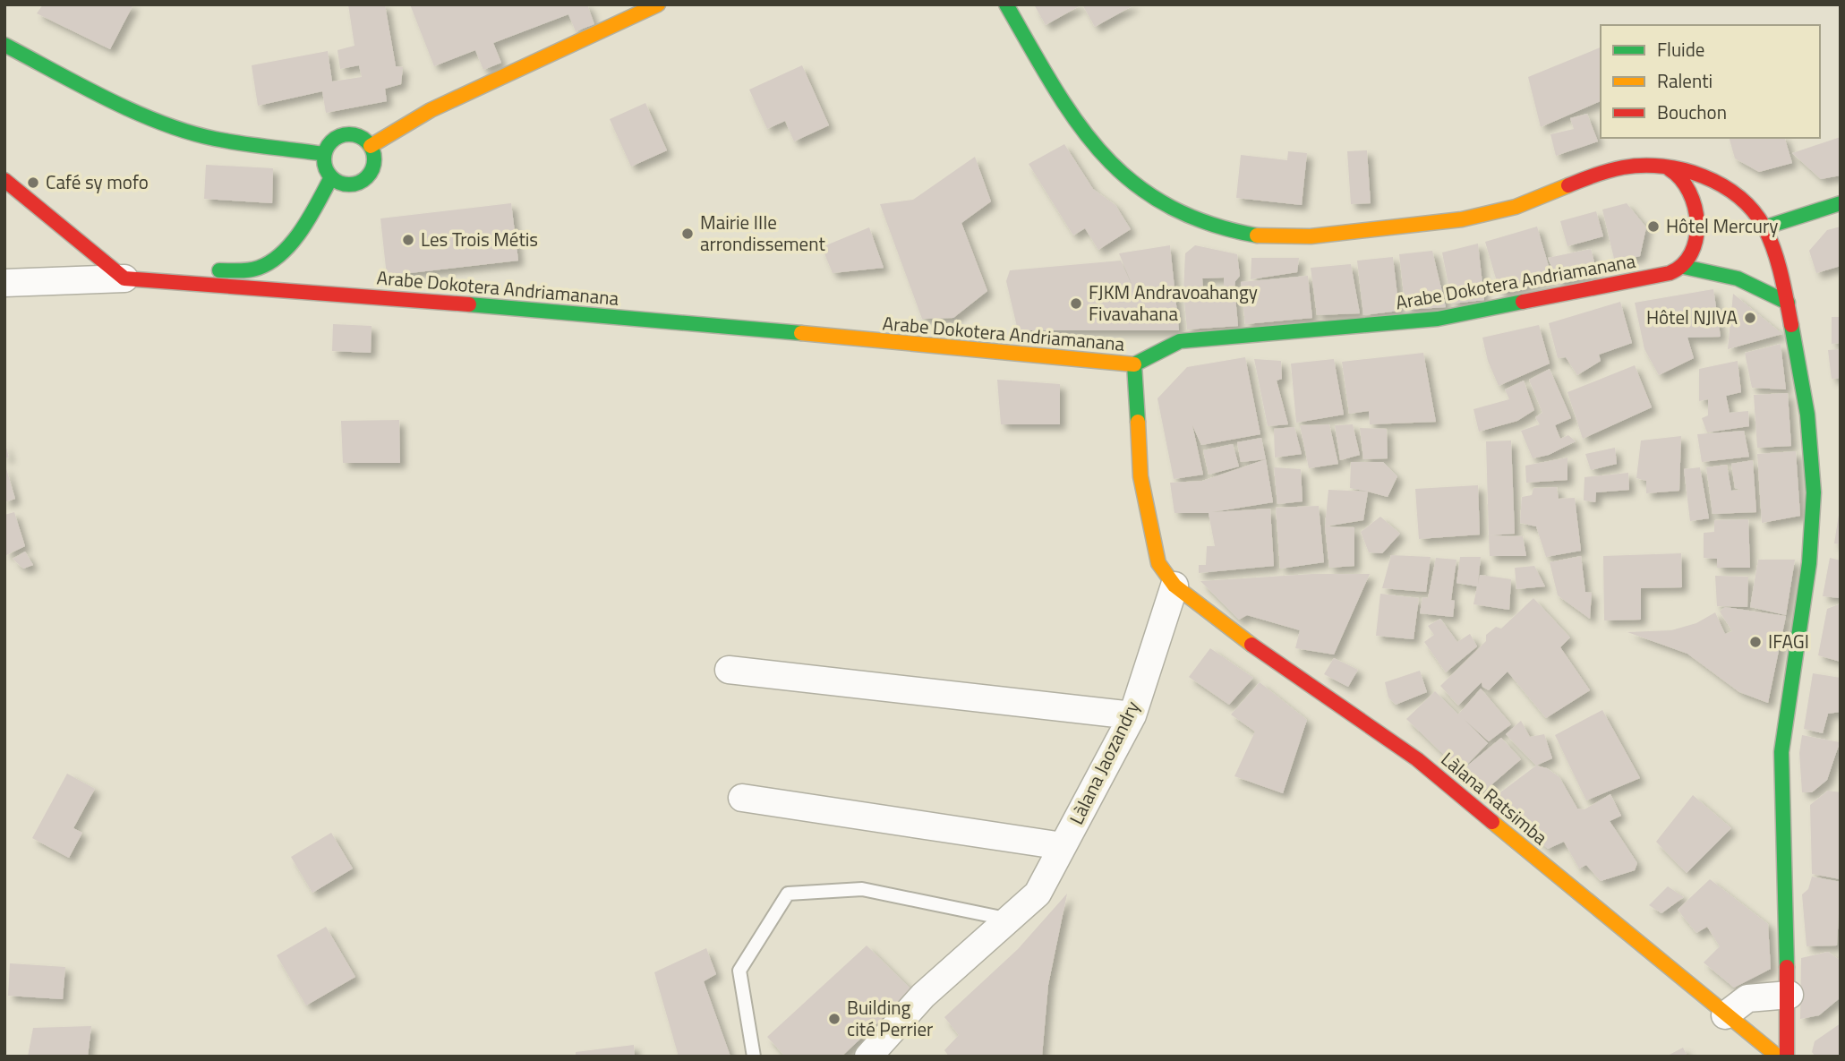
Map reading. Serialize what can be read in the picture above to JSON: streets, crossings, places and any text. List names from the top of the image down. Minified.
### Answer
{"streets":{"main road":["Arabe Dokotera Andriamanana","Làlana Ratsimba"],"street":["Làlana Jaozandry"]},"crossings":[["Làlana Jaozandry","Làlana Ratsimba"]],"places":["Café sy mofo","Hôtel Mercury","Mairie IIIe arrondissement","Les Trois Métis","FJKM Andravoahangy Fivavahana","Hôtel NJIVA","IFAGI","Building cité Perrier"],"legend":["Fluide","Ralenti","Bouchon"]}
